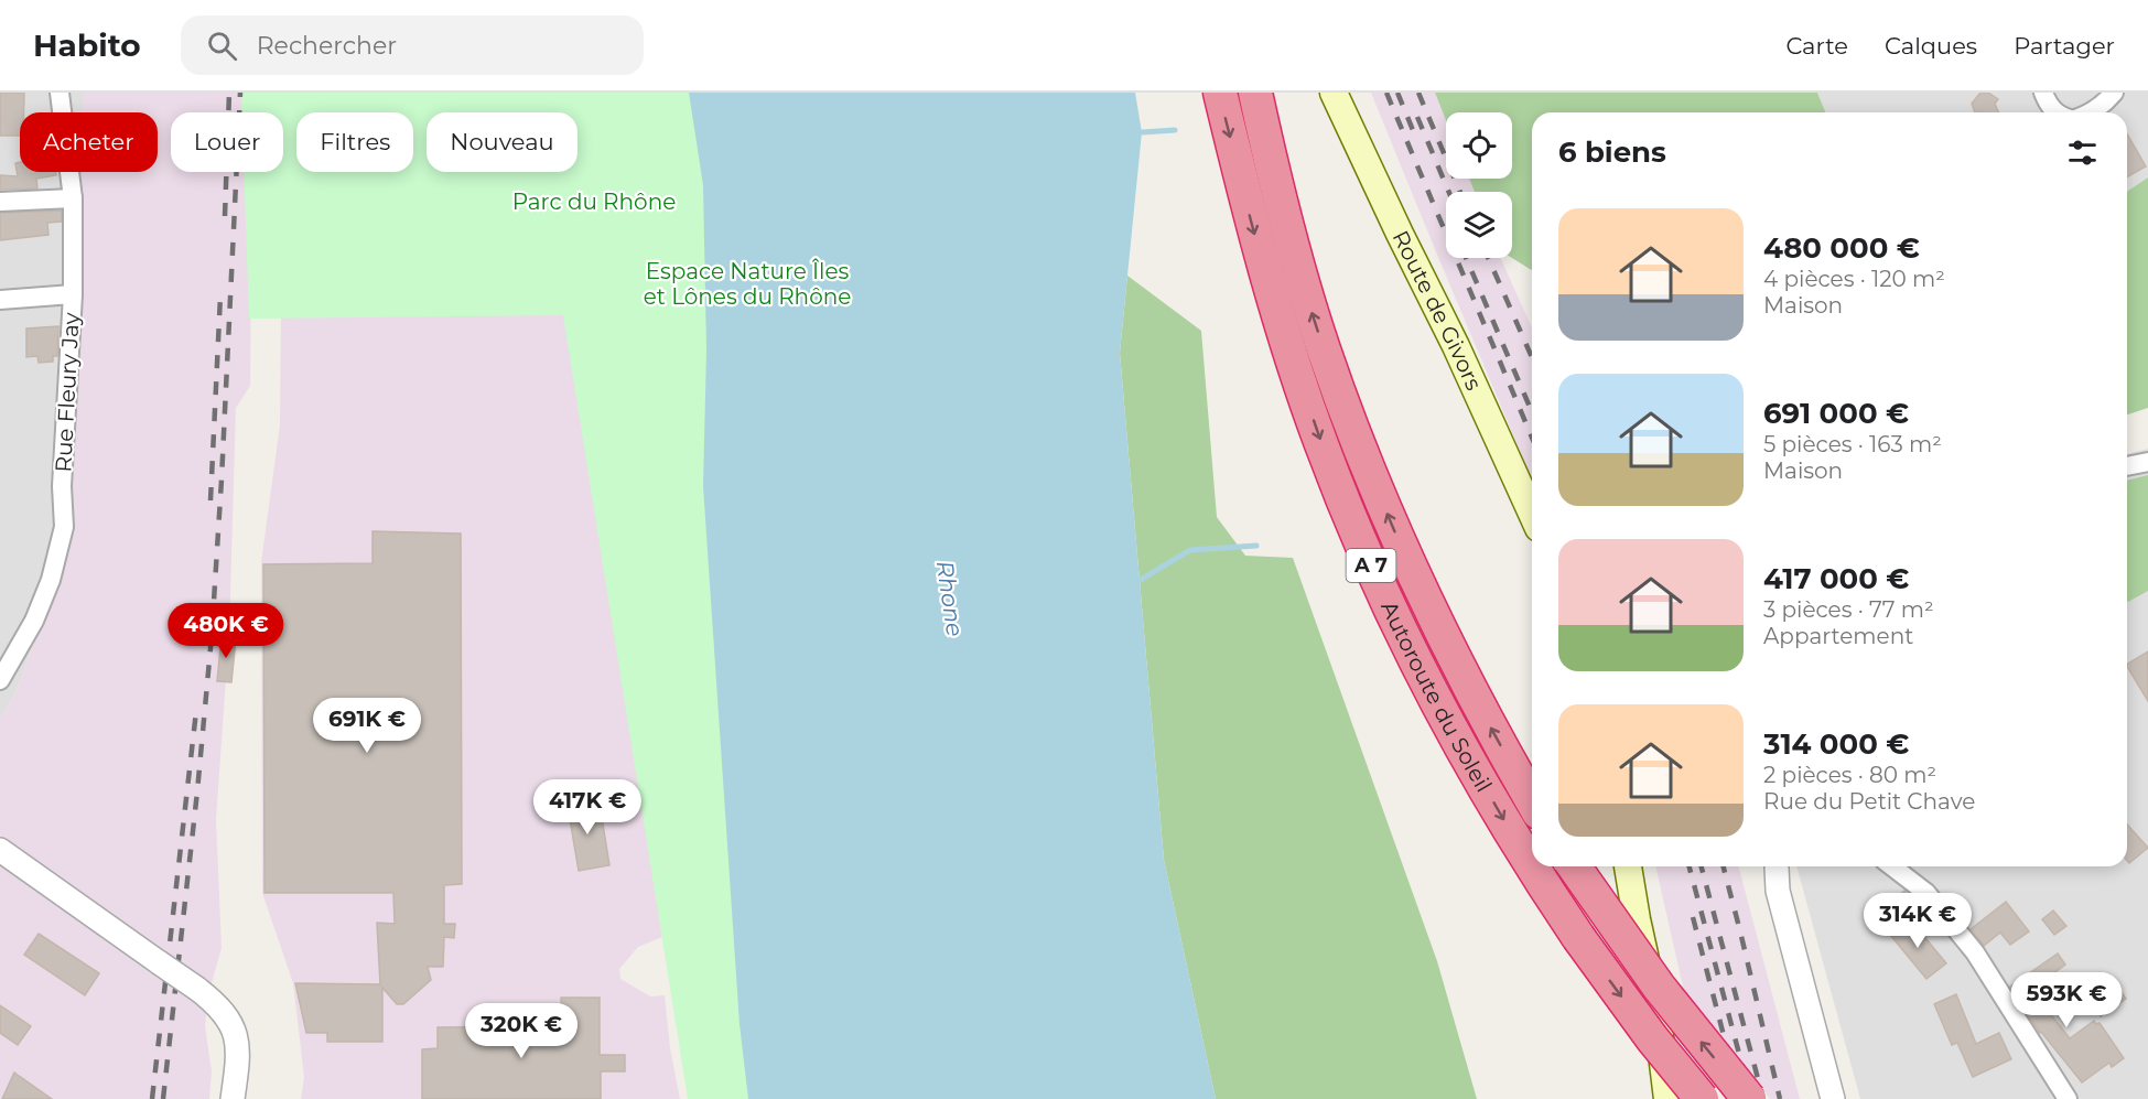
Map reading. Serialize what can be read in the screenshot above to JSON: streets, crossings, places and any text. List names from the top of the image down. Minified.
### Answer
{"streets":{"highway":["A 7","Autoroute du Soleil"],"main road":["Route de Givors"],"street":["Rue Fleury Jay"]},"water":["Rhone"],"parks":["Parc du Rhône","Espace Nature Îles et Lônes du Rhône"],"page":{"header":"Habito","search":"Rechercher","nav":["Carte","Calques","Partager"],"chip":["Acheter","Louer","Filtres","Nouveau"],"heading":"6 biens","list":[{"name":"480 000 €","note":"4 pièces · 120 m² · Maison"},{"name":"691 000 €","note":"5 pièces · 163 m² · Maison"},{"name":"417 000 €","note":"3 pièces · 77 m² · Appartement"},{"name":"314 000 €","note":"2 pièces · 80 m² · Rue du Petit Chave"}],"price":["480K €","691K €","417K €","314K €","593K €","320K €"]}}
